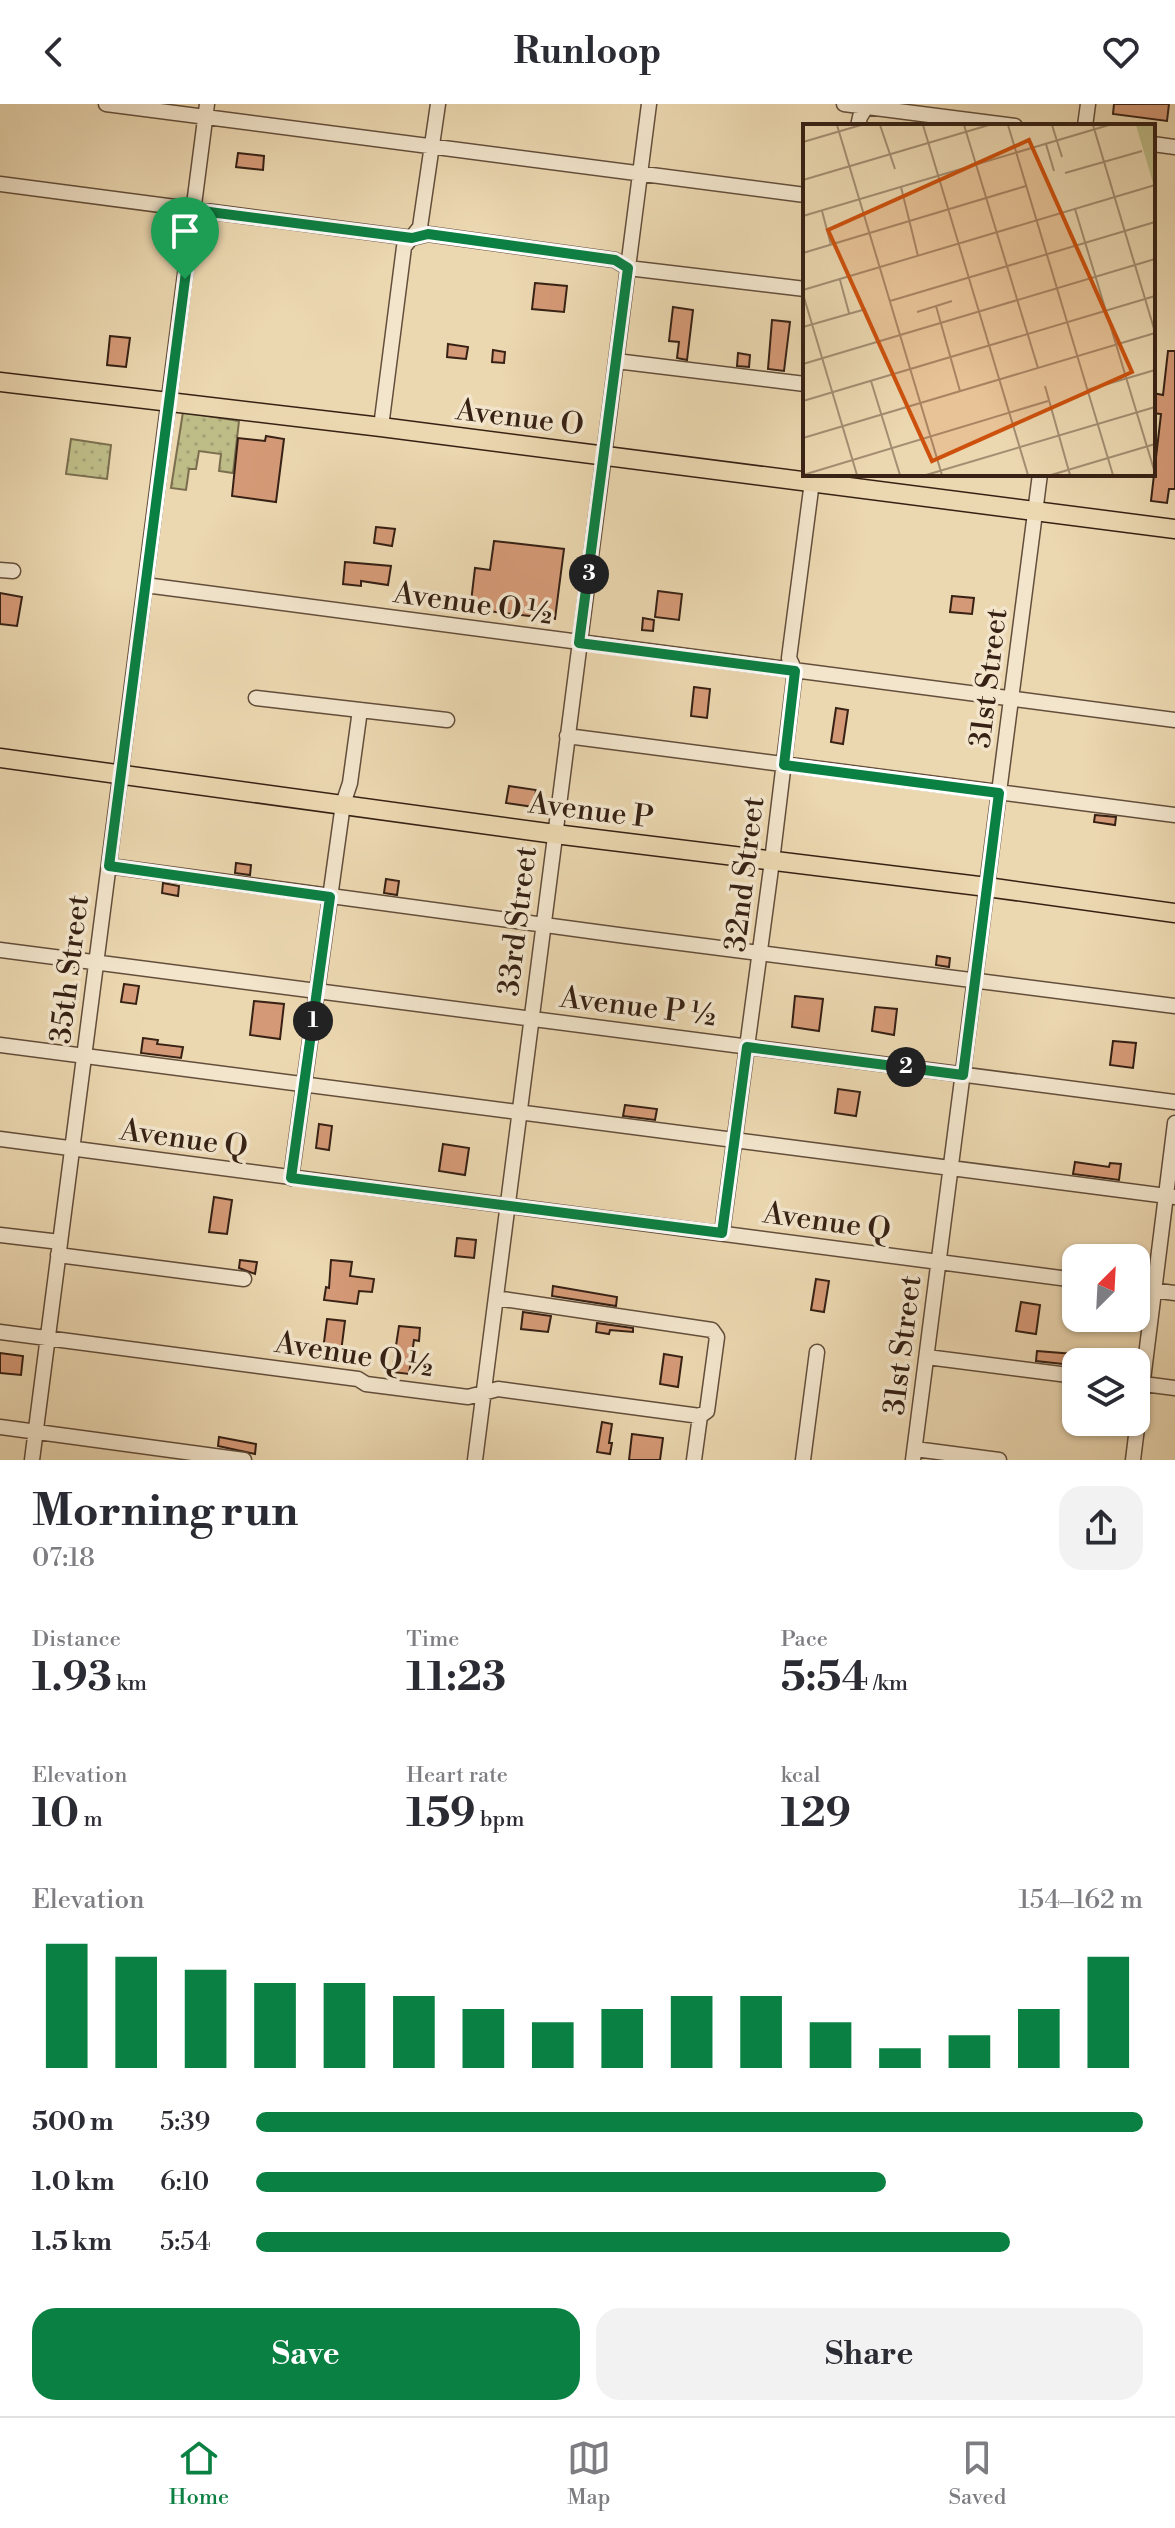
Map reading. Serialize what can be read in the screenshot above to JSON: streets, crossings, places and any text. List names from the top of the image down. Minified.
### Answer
{"streets":{"main road":["Avenue O","Avenue P"],"street":["Avenue O ½","31st Street","32nd Street","33rd Street","35th Street","Avenue P ½","Avenue Q","Avenue Q ½"]},"crossings":[["Avenue O","31st Street"],["Avenue O","32nd Street"],["Avenue O","33rd Street"],["Avenue O","35th Street"],["Avenue O ½","31st Street"],["Avenue O ½","32nd Street"],["Avenue O ½","33rd Street"],["Avenue O ½","35th Street"],["31st Street","Avenue P"],["31st Street","Avenue P ½"],["31st Street","Avenue Q"],["Avenue P","32nd Street"],["Avenue P","33rd Street"],["Avenue P","35th Street"],["32nd Street","Avenue P ½"],["32nd Street","Avenue Q"],["33rd Street","Avenue P ½"],["33rd Street","Avenue Q"],["33rd Street","Avenue Q ½"],["35th Street","Avenue P ½"],["35th Street","Avenue Q"],["35th Street","Avenue Q ½"]],"north":"top right","page":{"header":"Runloop","pins":["3","1","2"],"heading":["Morning run","07:18"],"stats":[["Distance","1.93 km"],["Time","11:23"],["Pace","5:54 /km"],["Elevation","10 m"],["Heart rate","159 bpm"],["kcal","129"]],"chart":["Elevation","154–162 m"],"list":[{"name":"500 m","note":"5:39"},{"name":"1.0 km","note":"6:10"},{"name":"1.5 km","note":"5:54"}],"buttons":["Save","Share"],"tabs":["Home","Map","Saved"]}}
